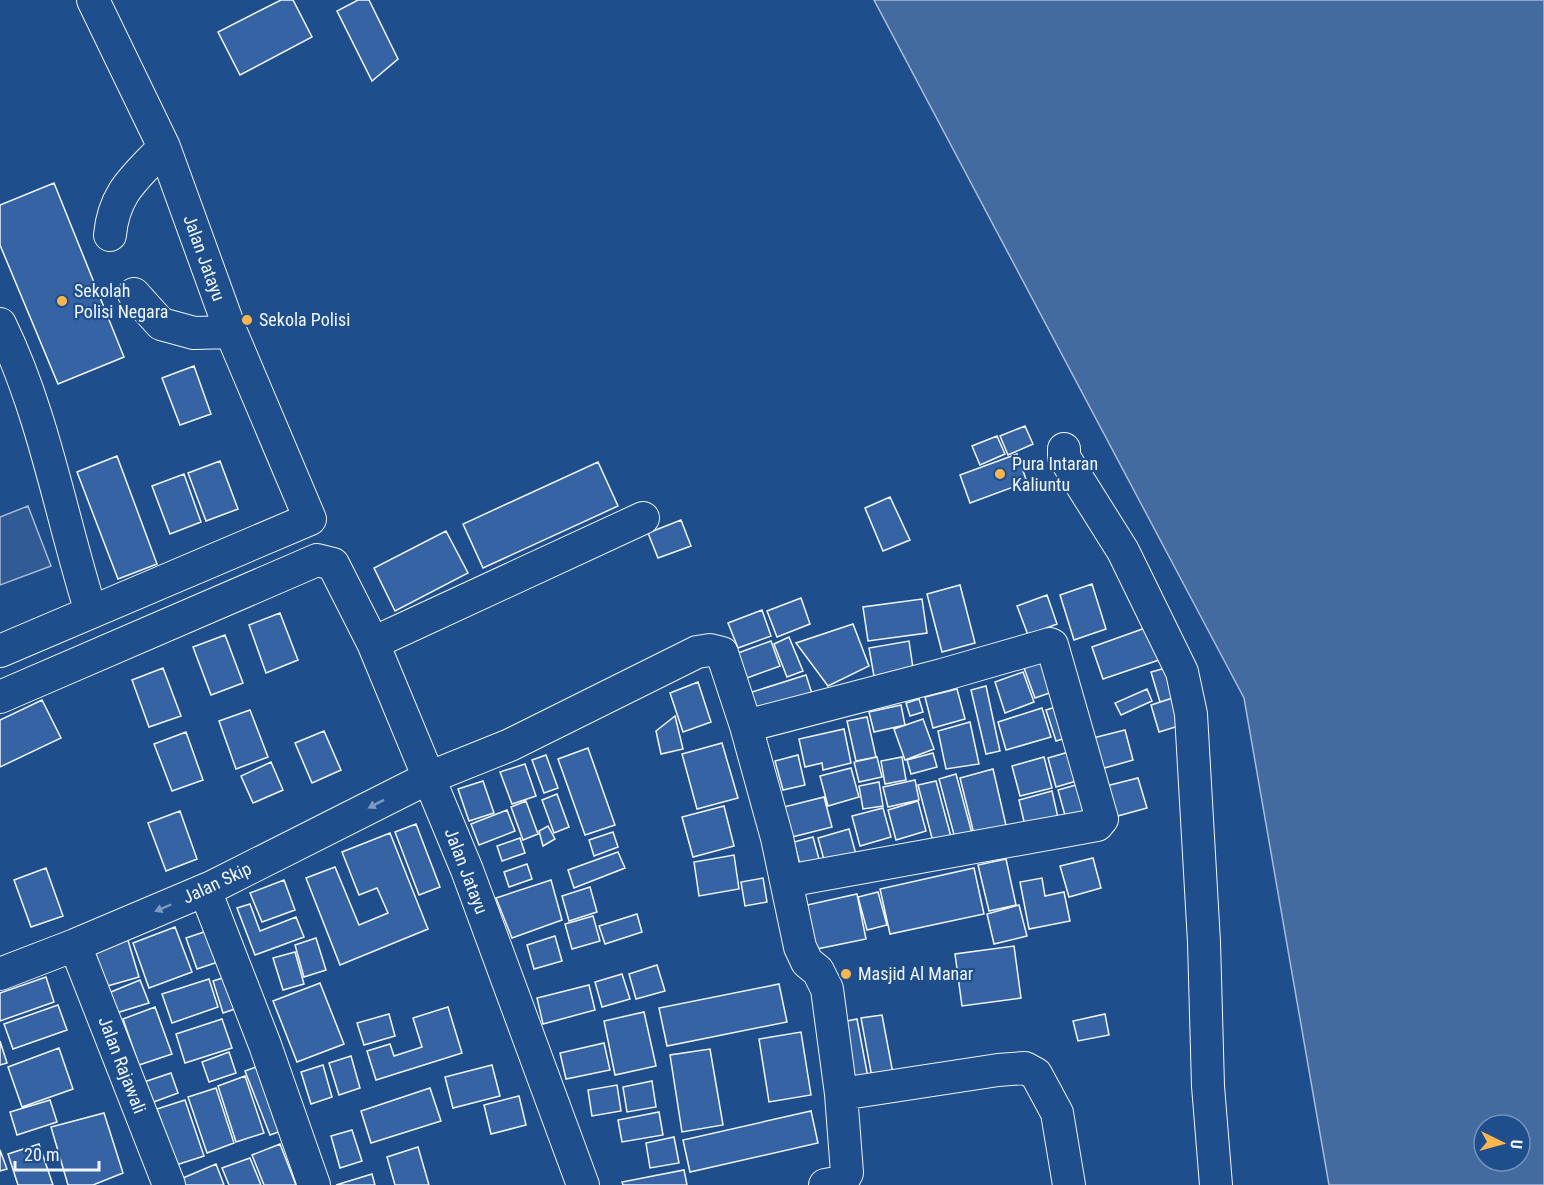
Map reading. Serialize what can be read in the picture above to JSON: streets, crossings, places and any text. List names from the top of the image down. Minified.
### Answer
{"streets":{"street":["Jalan Jatayu","Jalan Skip","Jalan Rajawali"]},"crossings":[["Jalan Jatayu","Jalan Skip"],["Jalan Skip","Jalan Rajawali"]],"one_way":["Jalan Skip"],"places":["Sekolah Polisi Negara","Sekola Polisi","Pura Intaran Kaliuntu","Masjid Al Manar"],"scale_bar":"20 m","north":"right"}
